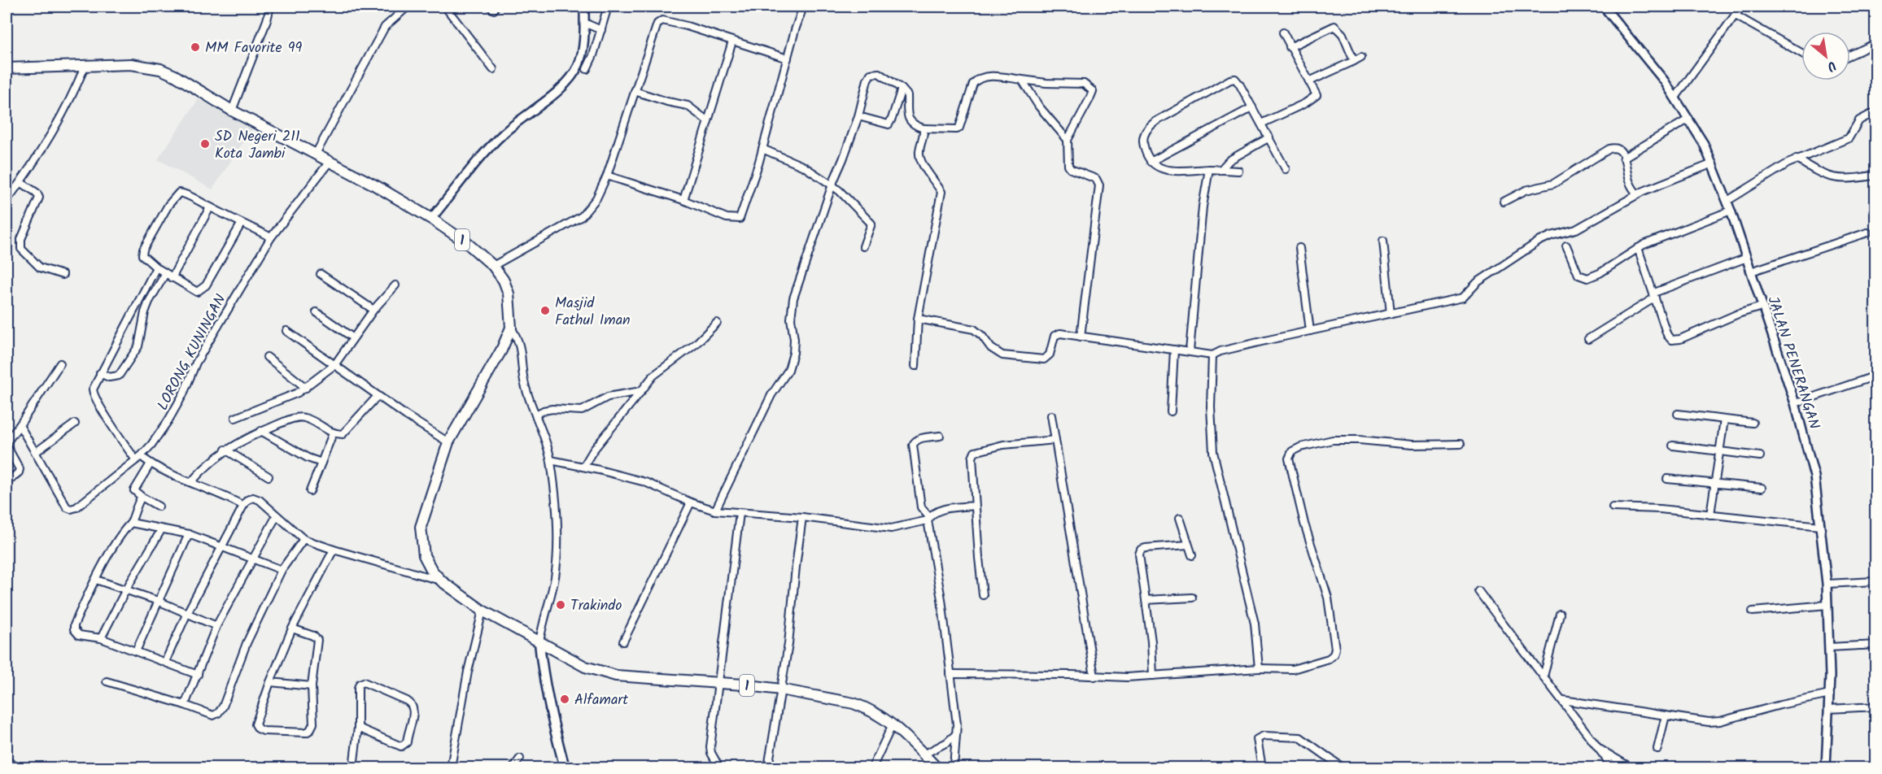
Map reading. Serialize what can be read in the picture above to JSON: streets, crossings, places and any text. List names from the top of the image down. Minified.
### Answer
{"streets":{"highway":["1"],"street":["LORONG KUNINGAN","JALAN PENERANGAN"]},"crossings":[["1","LORONG KUNINGAN"]],"places":["MM Favorite 99","SD Negeri 211 Kota Jambi","Masjid Fathul Iman","Trakindo","Alfamart"],"north":"bottom right"}
